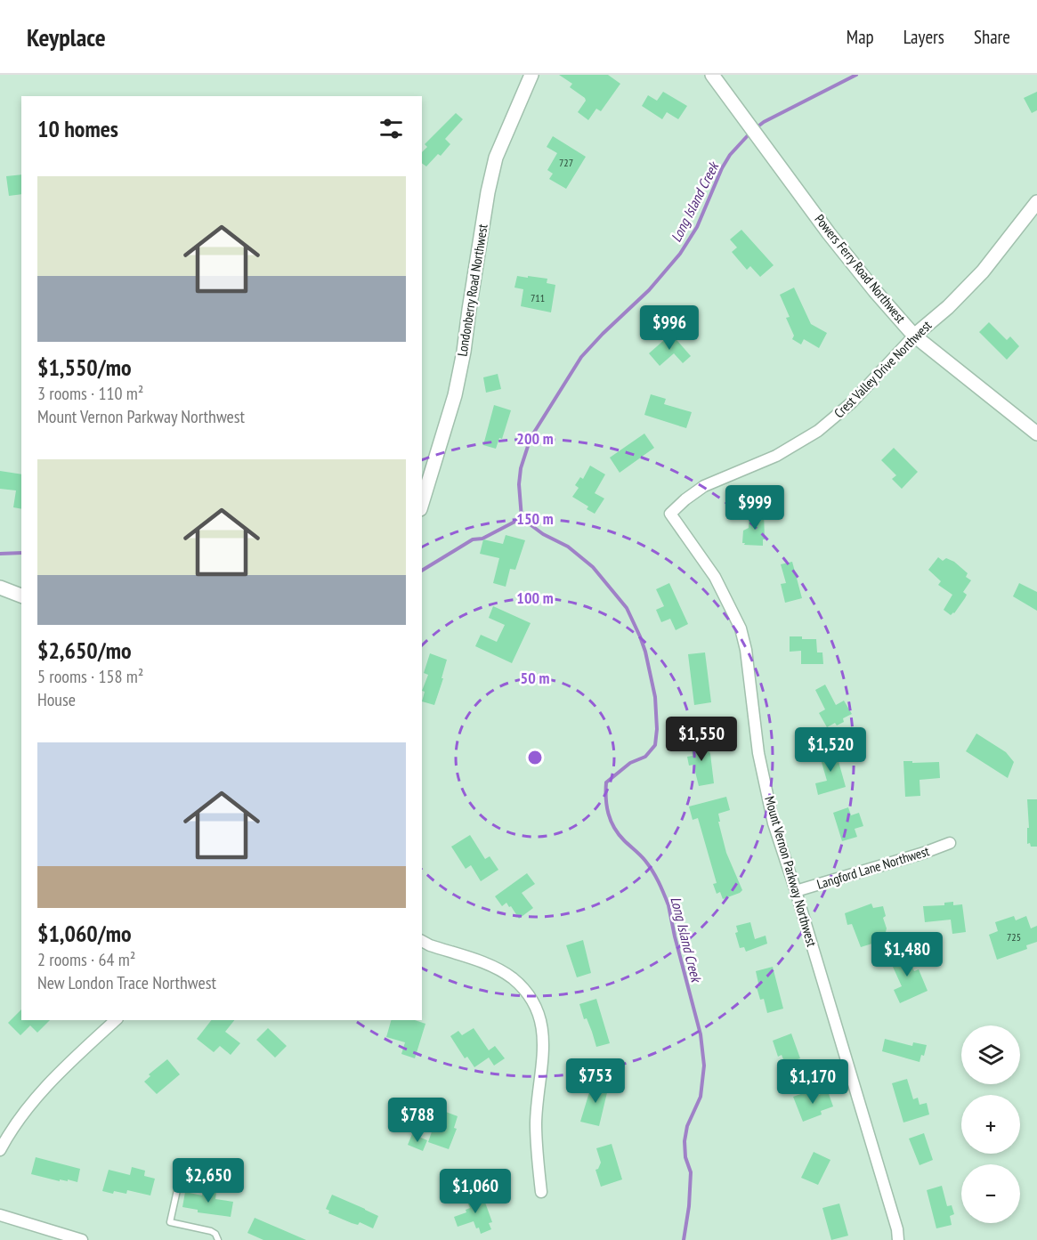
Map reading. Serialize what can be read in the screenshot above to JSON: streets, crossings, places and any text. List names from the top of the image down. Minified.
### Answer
{"streets":{"street":["Powers Ferry Road Northwest","Londonberry Road Northwest","Crest Valley Drive Northwest","Langford Lane Northwest","Mount Vernon Parkway Northwest"]},"crossings":[["Powers Ferry Road Northwest","Crest Valley Drive Northwest"],["Crest Valley Drive Northwest","Mount Vernon Parkway Northwest"],["Langford Lane Northwest","Mount Vernon Parkway Northwest"]],"water":["Long Island Creek"],"house_numbers":["727","711","725"],"page":{"header":"Keyplace","nav":["Map","Layers","Share"],"heading":"10 homes","list":[{"name":"$1,550/mo","note":"3 rooms · 110 m² · Mount Vernon Parkway Northwest"},{"name":"$2,650/mo","note":"5 rooms · 158 m² · House"},{"name":"$1,060/mo","note":"2 rooms · 64 m² · New London Trace Northwest"}],"price":["$996","$999","$1,550","$1,520","$1,480","$753","$1,170","$788","$2,650","$1,060"],"map_buttons":["+","−"]},"rings":["200 m","150 m","100 m","50 m"]}
